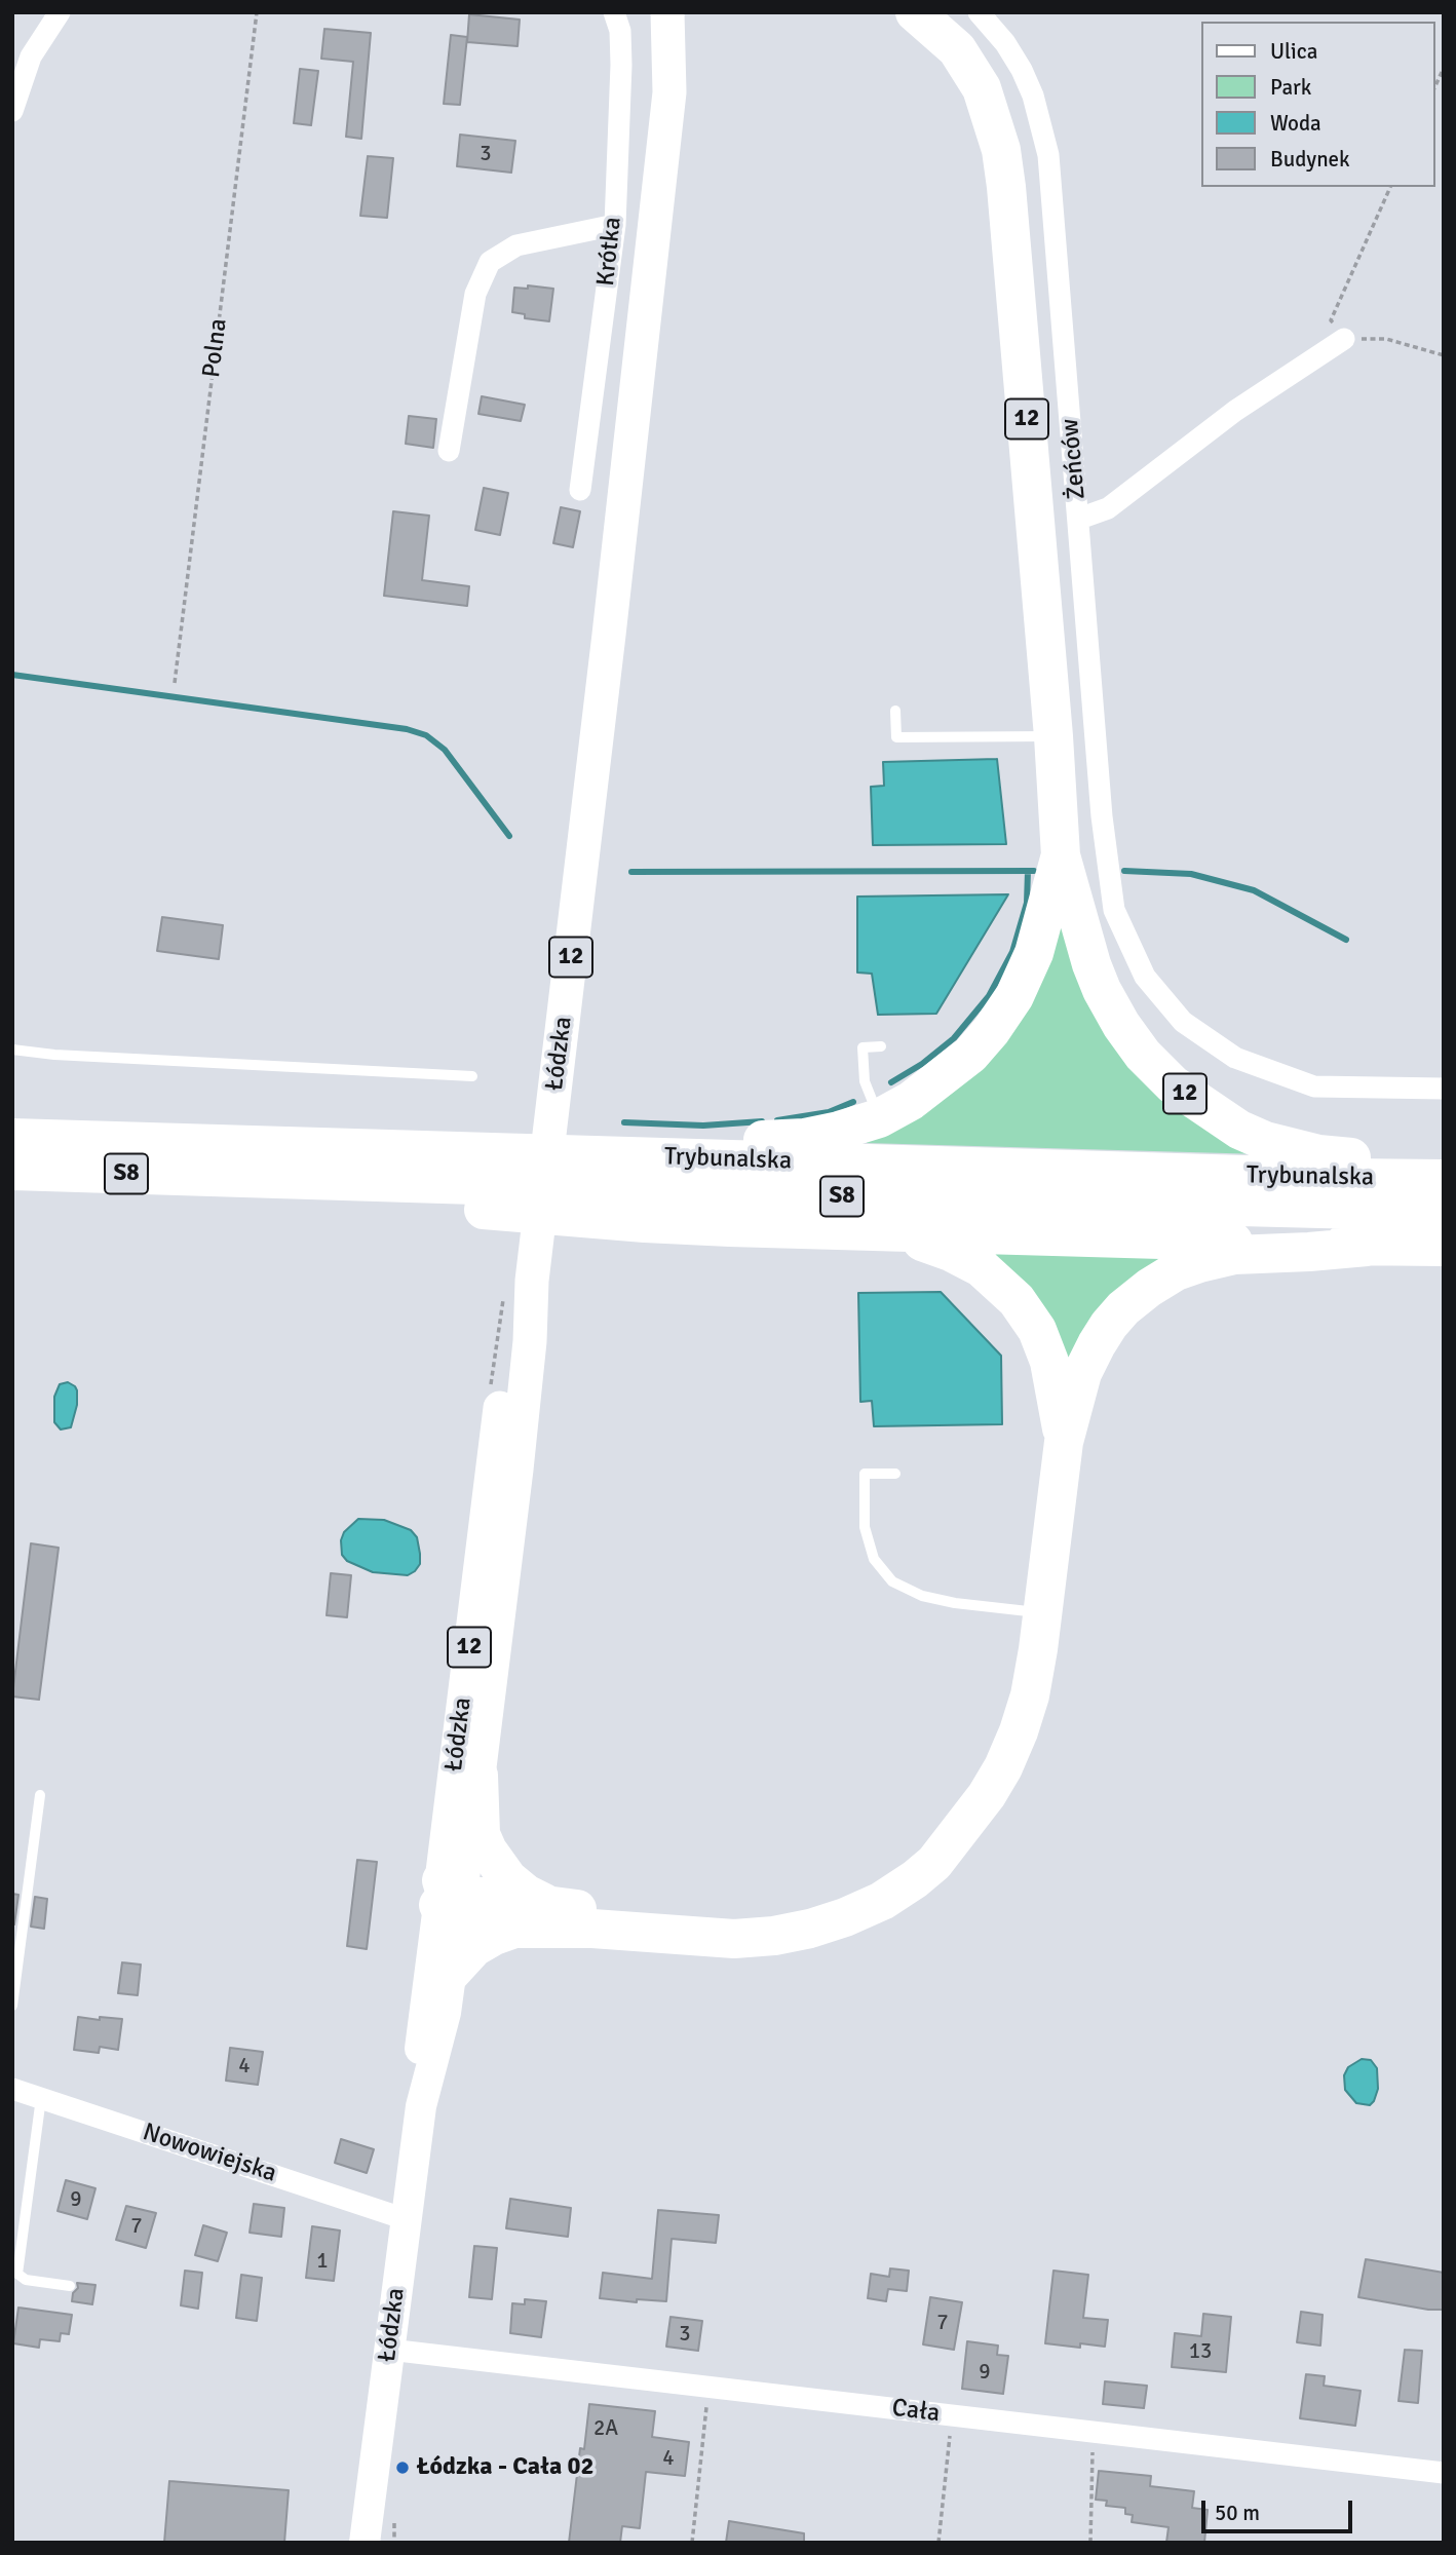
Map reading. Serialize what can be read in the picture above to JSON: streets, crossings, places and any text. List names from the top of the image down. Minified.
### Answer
{"streets":{"highway":["12","Trybunalska","S8"],"main road":["Łódzka"],"street":["Krótka","Żeńców","Nowowiejska","Cała"],"path":["Polna"]},"crossings":[["12","Łódzka"],["Łódzka","Nowowiejska"],["Łódzka","Cała"]],"places":["Łódzka - Cała 02"],"house_numbers":["3","4","9","7","1","7","3","13","9","2A","4"],"legend":["Ulica","Park","Woda","Budynek"],"scale_bar":"50 m"}
